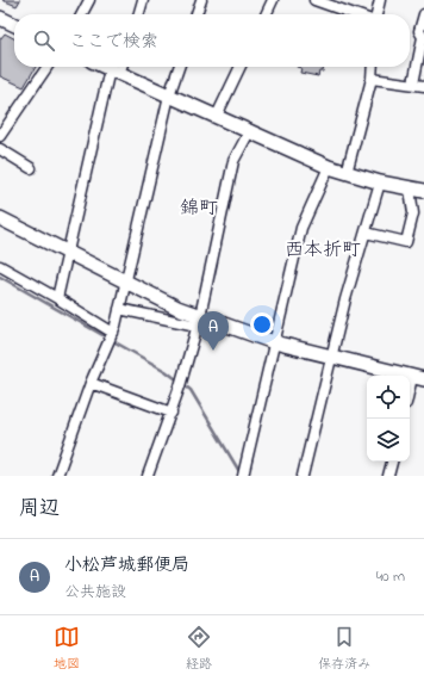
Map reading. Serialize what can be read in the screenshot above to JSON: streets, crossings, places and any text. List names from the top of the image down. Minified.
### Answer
{"districts":["錦町","西本折町"],"page":{"search":"ここで検索","pins":"A","heading":"周辺","list":[{"mark":"A","name":"小松芦城郵便局","note":"公共施設","value":"40 m"}],"nav":["地図","経路","保存済み"]}}
